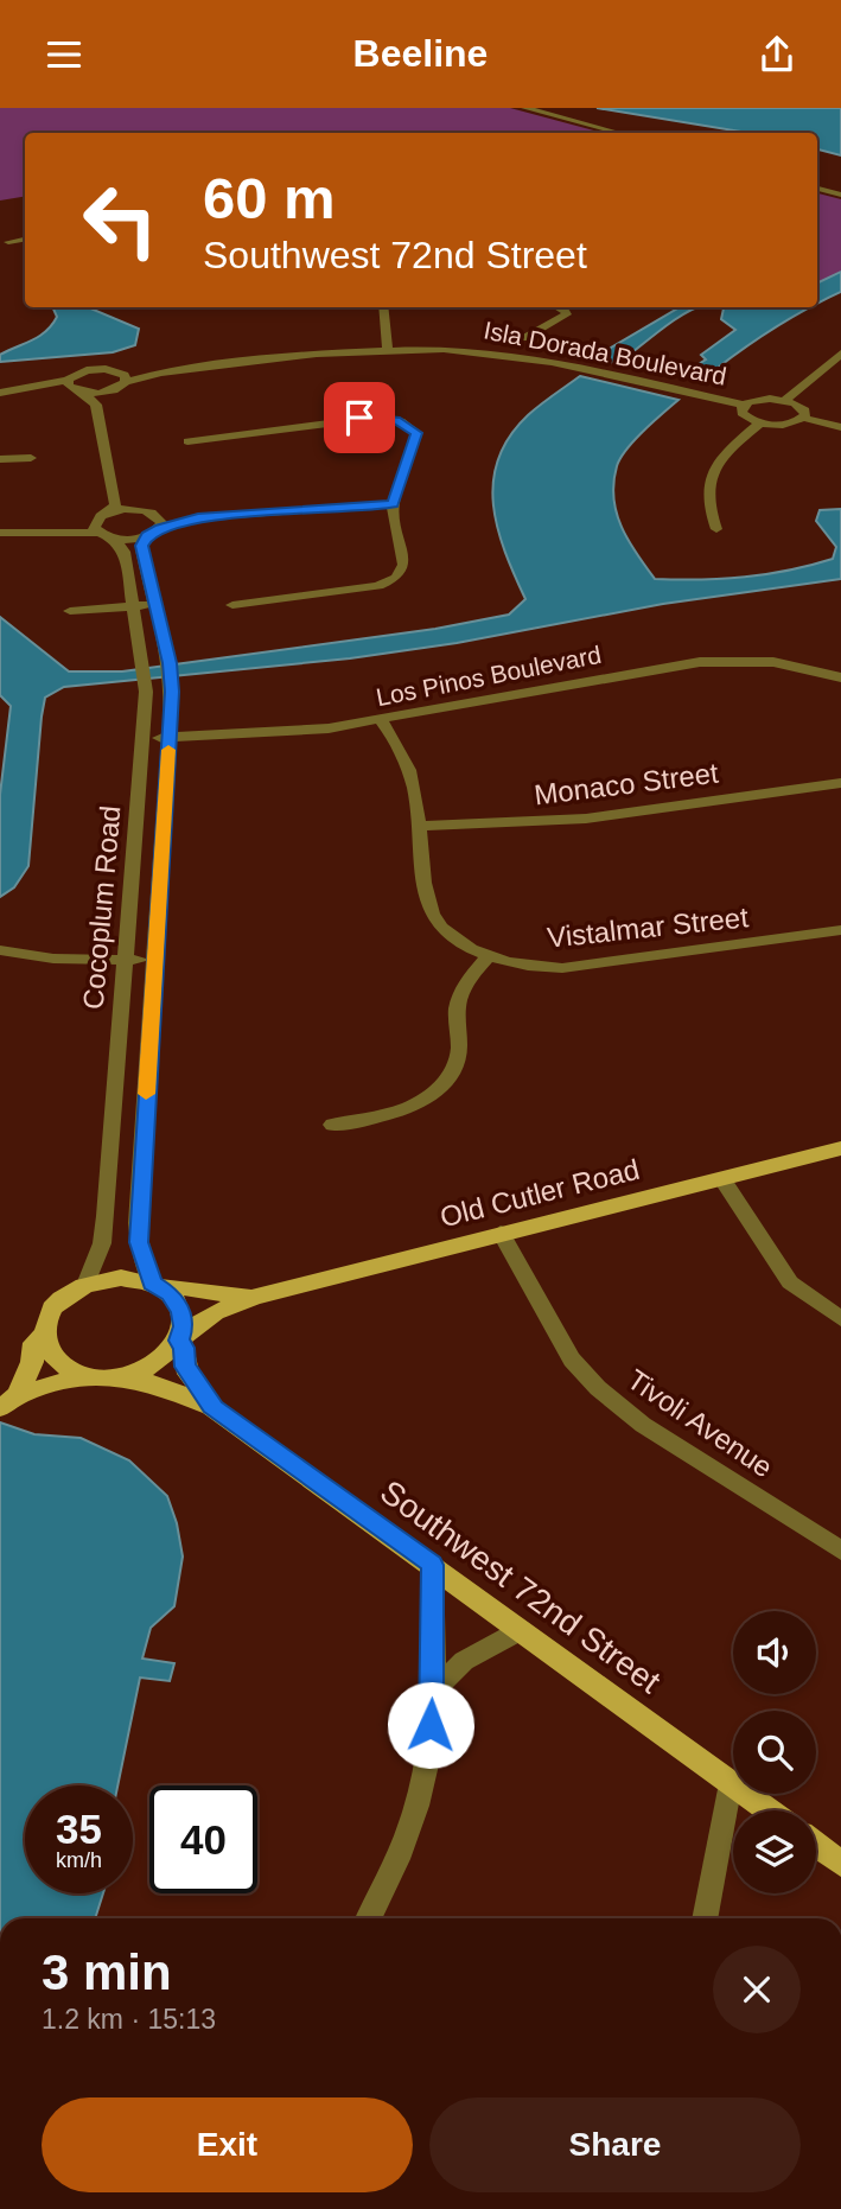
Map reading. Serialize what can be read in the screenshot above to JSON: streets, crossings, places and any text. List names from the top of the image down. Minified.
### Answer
{"streets":{"main road":["Old Cutler Road","Southwest 72nd Street"],"street":["Isla Dorada Boulevard","Los Pinos Boulevard","Monaco Street","Cocoplum Road","Vistalmar Street","Tivoli Avenue"]},"crossings":[["Los Pinos Boulevard","Cocoplum Road"],["Los Pinos Boulevard","Vistalmar Street"],["Monaco Street","Vistalmar Street"],["Cocoplum Road","Old Cutler Road"],["Cocoplum Road","Southwest 72nd Street"],["Old Cutler Road","Tivoli Avenue"],["Old Cutler Road","Southwest 72nd Street"]],"page":{"header":"Beeline","turn":["60 m","Southwest 72nd Street"],"speed":"35 km/h","limit":"40","heading":["3 min","1.2 km · 15:13"],"buttons":["Exit","Share"]}}
